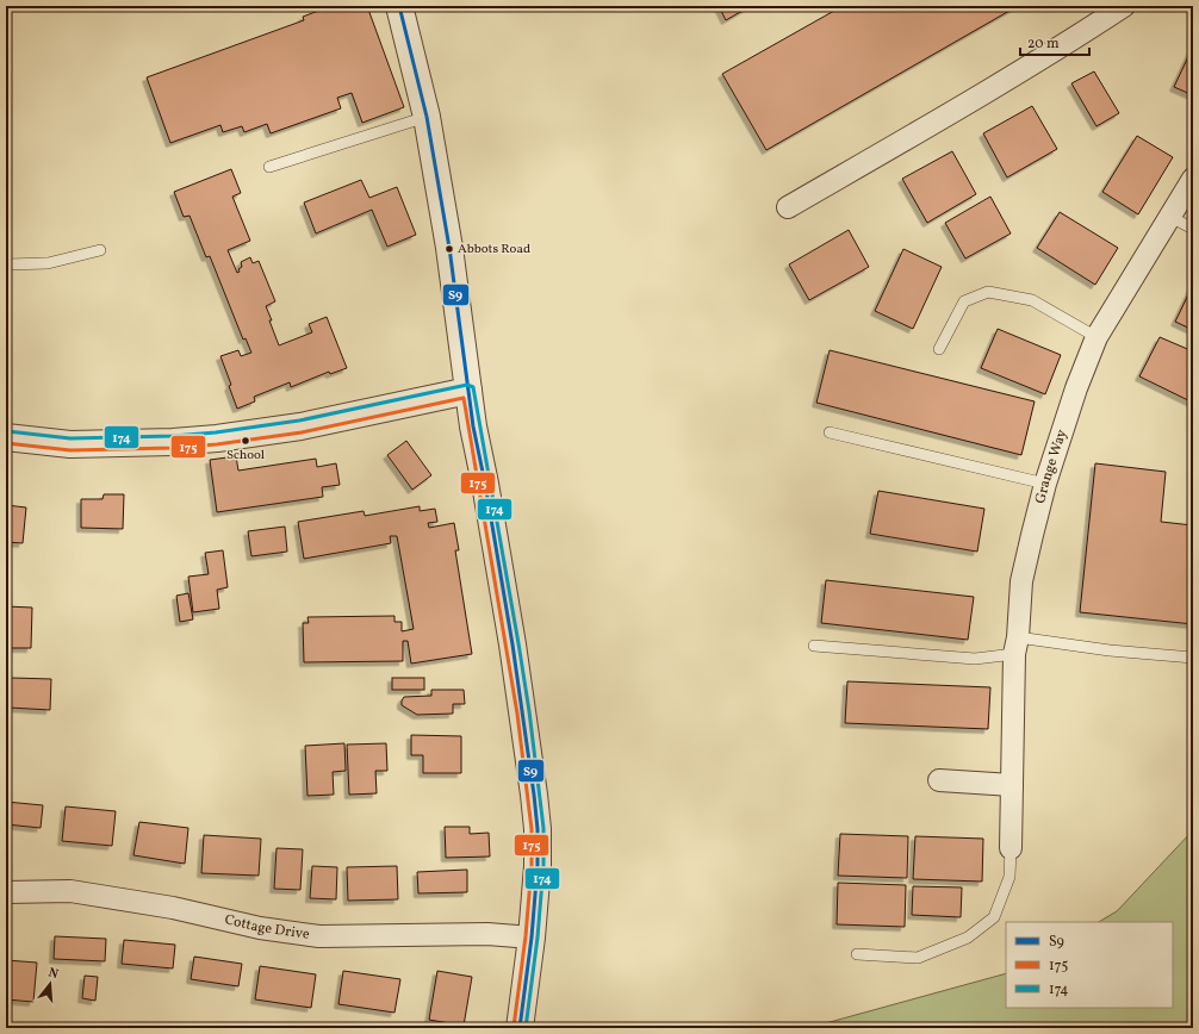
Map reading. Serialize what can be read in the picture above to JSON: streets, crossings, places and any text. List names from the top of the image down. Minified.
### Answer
{"streets":{"street":["Grange Way","Cottage Drive"]},"places":["Abbots Road","School"],"lines":["transit line S9","transit line 174","transit line 175"],"legend":["S9","175","174"],"scale_bar":"20 m","north":"top"}
